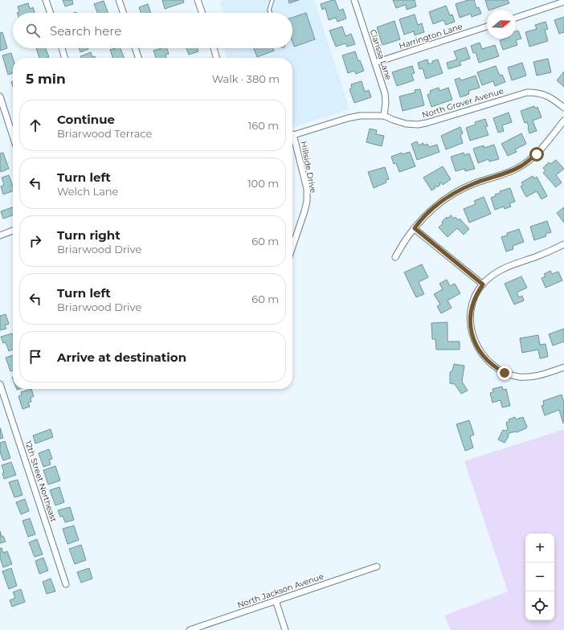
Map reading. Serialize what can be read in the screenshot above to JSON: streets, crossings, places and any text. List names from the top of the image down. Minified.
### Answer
{"streets":{"street":["Harrington Lane","Clarissa Lane","North Grover Avenue","Hillside Drive","12th Street Northeast","North Jackson Avenue"]},"crossings":[["Harrington Lane","Clarissa Lane"],["Clarissa Lane","North Grover Avenue"]],"north":"right","page":{"search":"Search here","heading":["5 min","Walk · 380 m"],"list":[["Continue","Briarwood Terrace","160 m"],["Turn left","Welch Lane","100 m"],["Turn right","Briarwood Drive","60 m"],["Turn left","Briarwood Drive","60 m"],"Arrive at destination"],"map_buttons":["+","−"]}}
